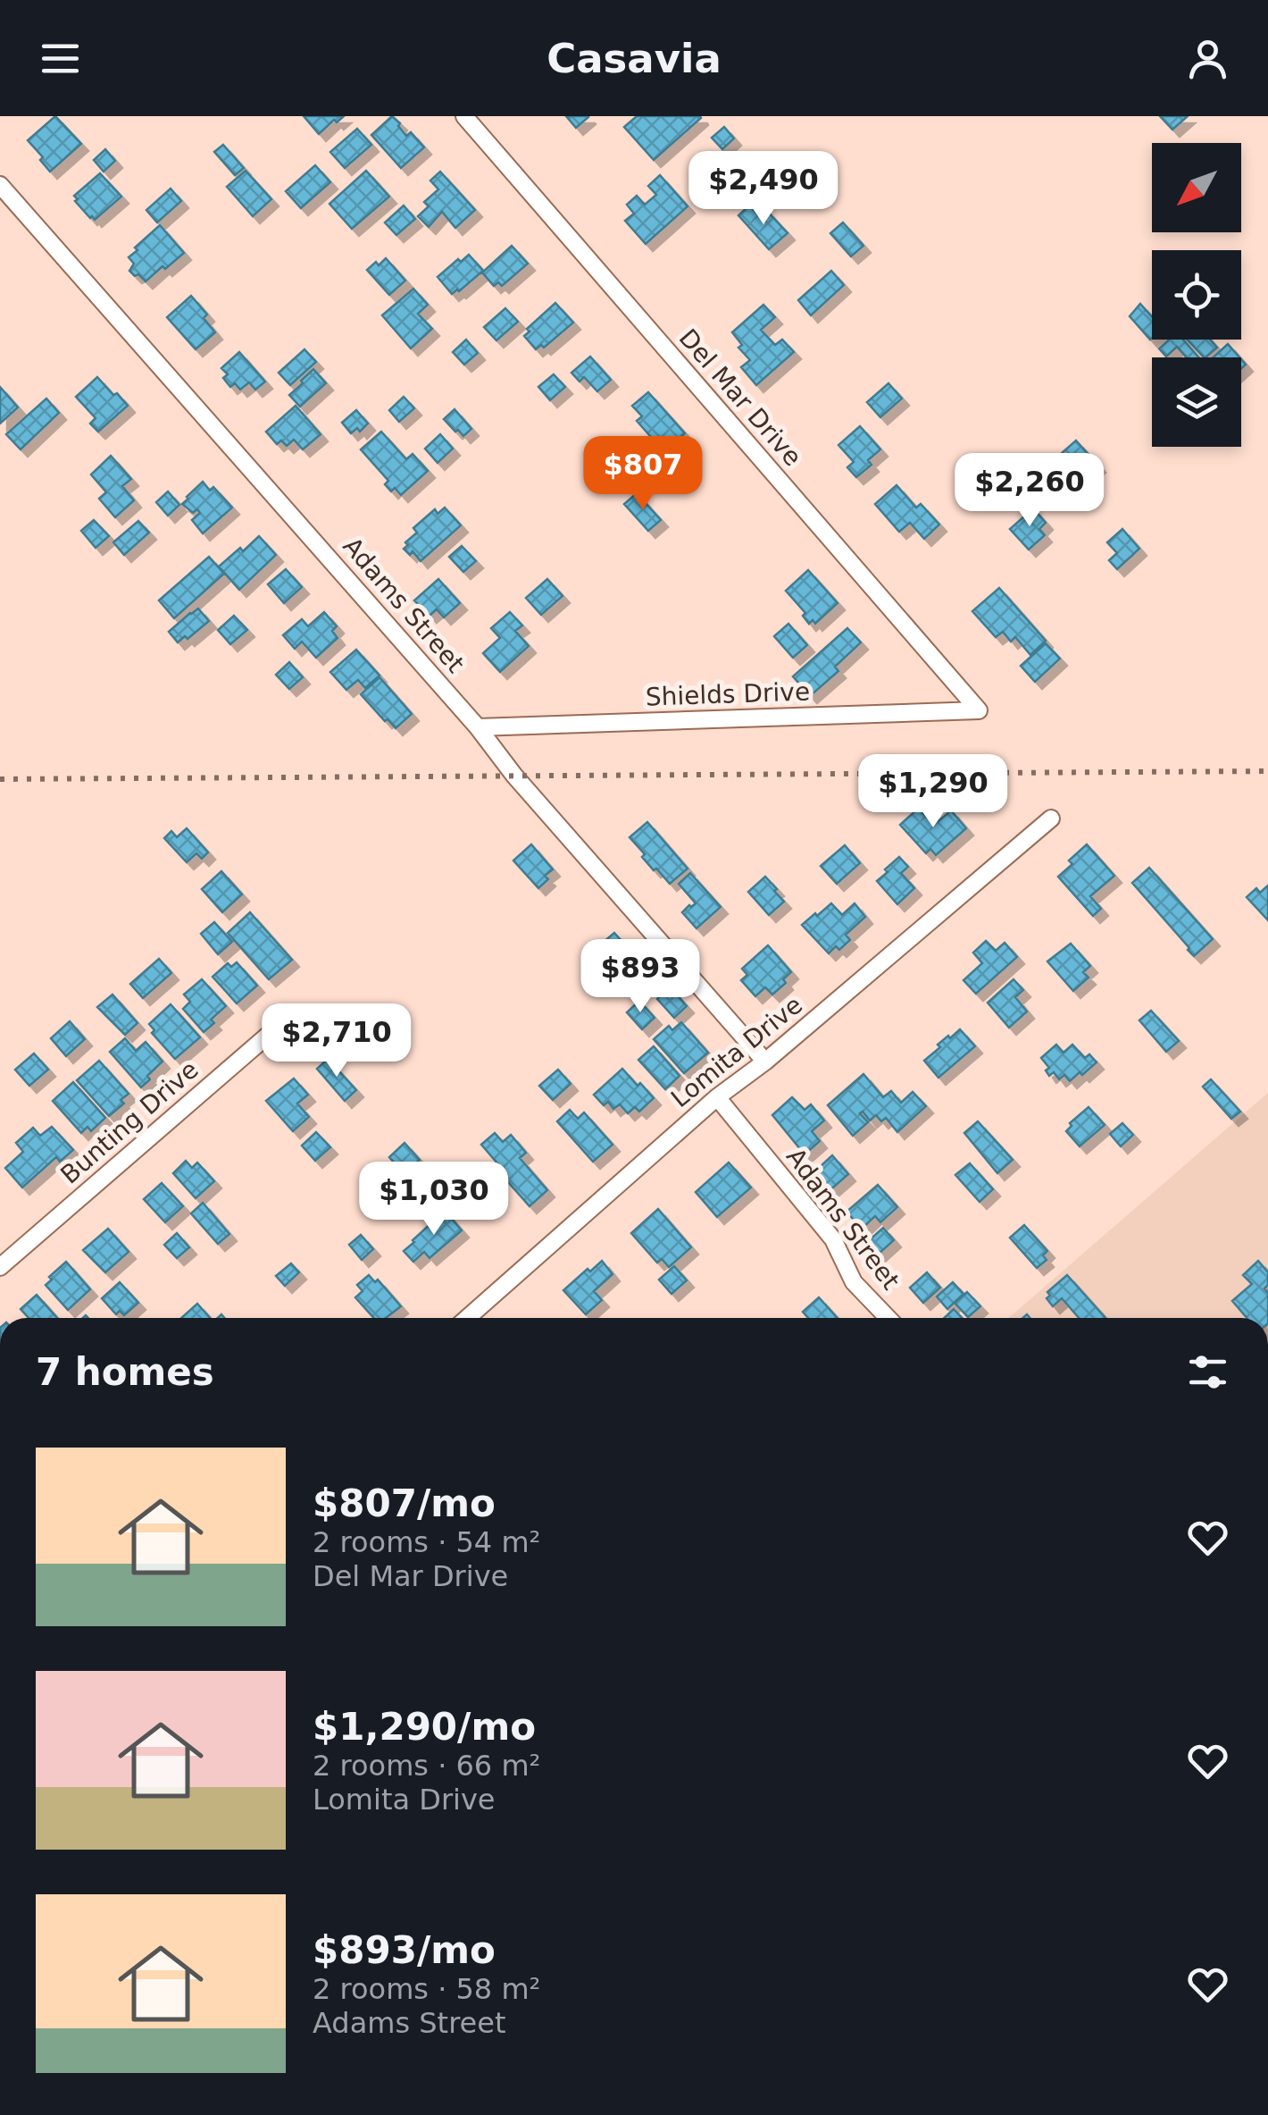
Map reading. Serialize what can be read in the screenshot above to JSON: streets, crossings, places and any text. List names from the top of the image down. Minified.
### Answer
{"streets":{"street":["Del Mar Drive","Adams Street","Shields Drive","Lomita Drive","Bunting Drive"]},"crossings":[["Del Mar Drive","Shields Drive"],["Adams Street","Shields Drive"],["Adams Street","Lomita Drive"]],"north":"bottom left","page":{"header":"Casavia","price":["$2,490","$807","$2,260","$1,290","$893","$2,710","$1,030"],"heading":"7 homes","list":[{"name":"$807/mo","note":"2 rooms · 54 m² · Del Mar Drive"},{"name":"$1,290/mo","note":"2 rooms · 66 m² · Lomita Drive"},{"name":"$893/mo","note":"2 rooms · 58 m² · Adams Street"}]}}
